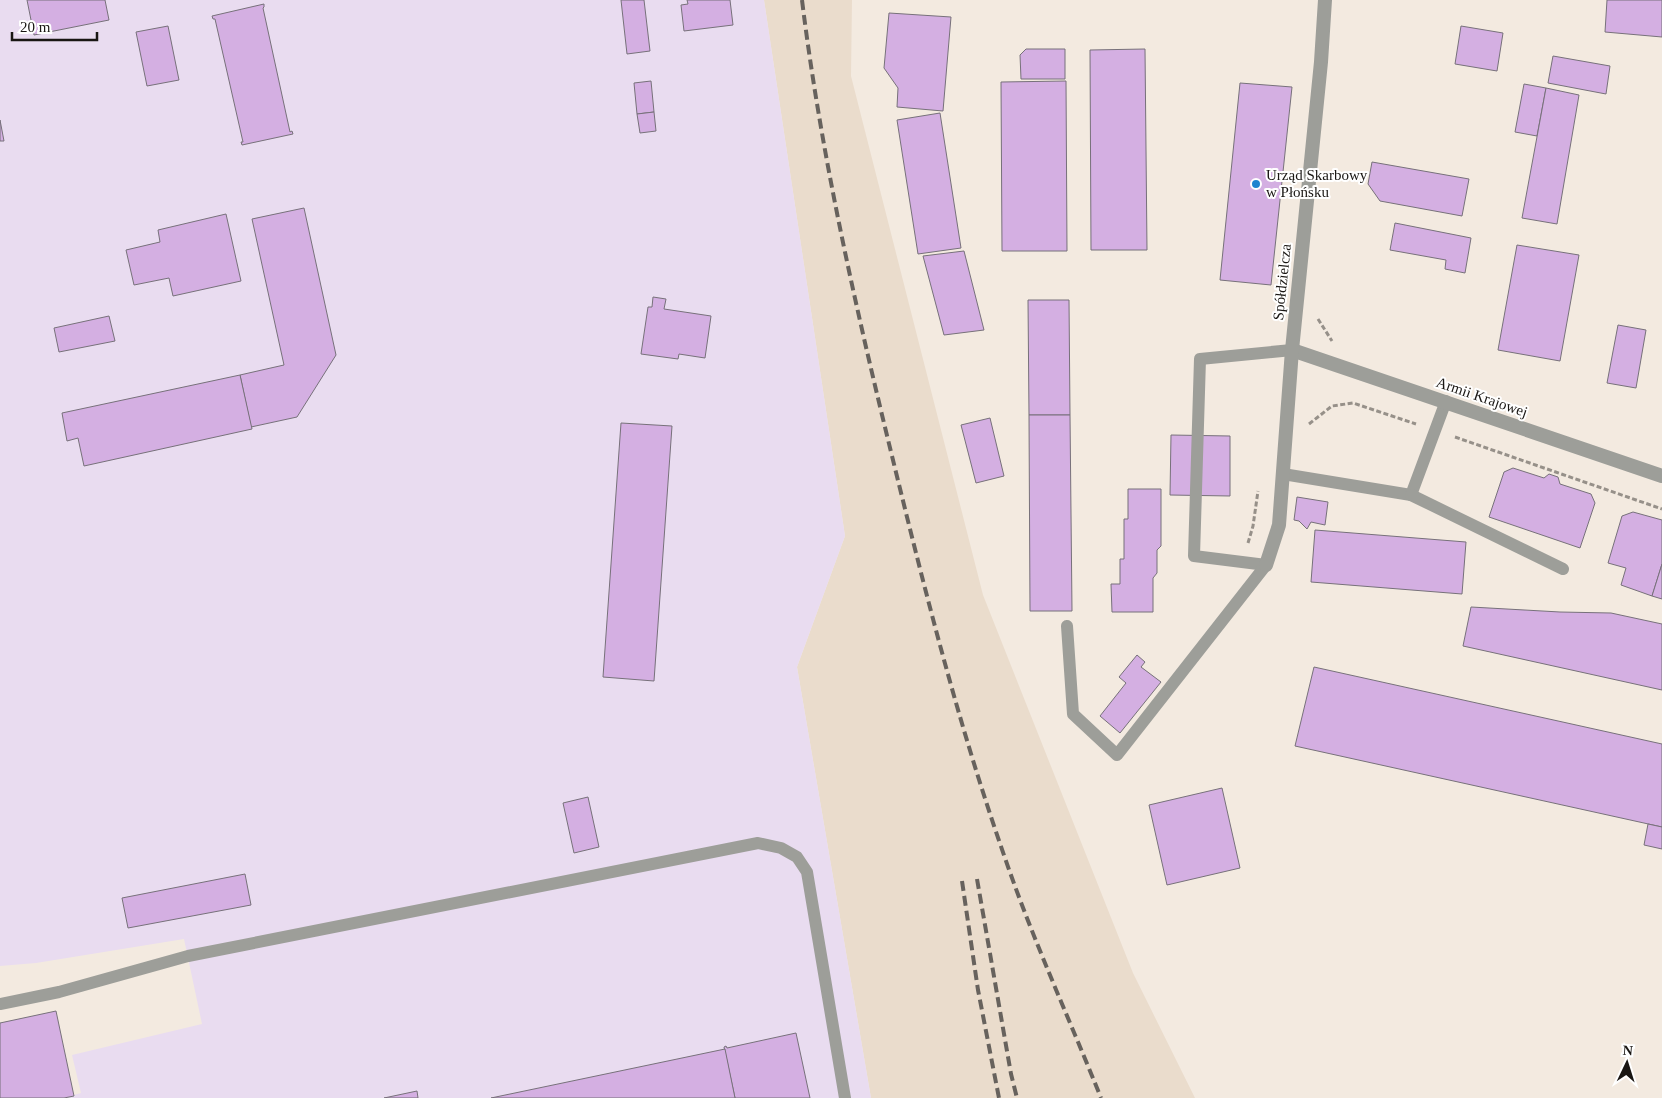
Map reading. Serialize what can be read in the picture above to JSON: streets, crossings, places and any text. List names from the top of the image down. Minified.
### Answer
{"streets":{"street":["Spółdzielcza","Armii Krajowej"]},"crossings":[["Spółdzielcza","Armii Krajowej"]],"places":["Urząd Skarbowy w Płońsku"],"scale_bar":"20 m","north":"top"}
